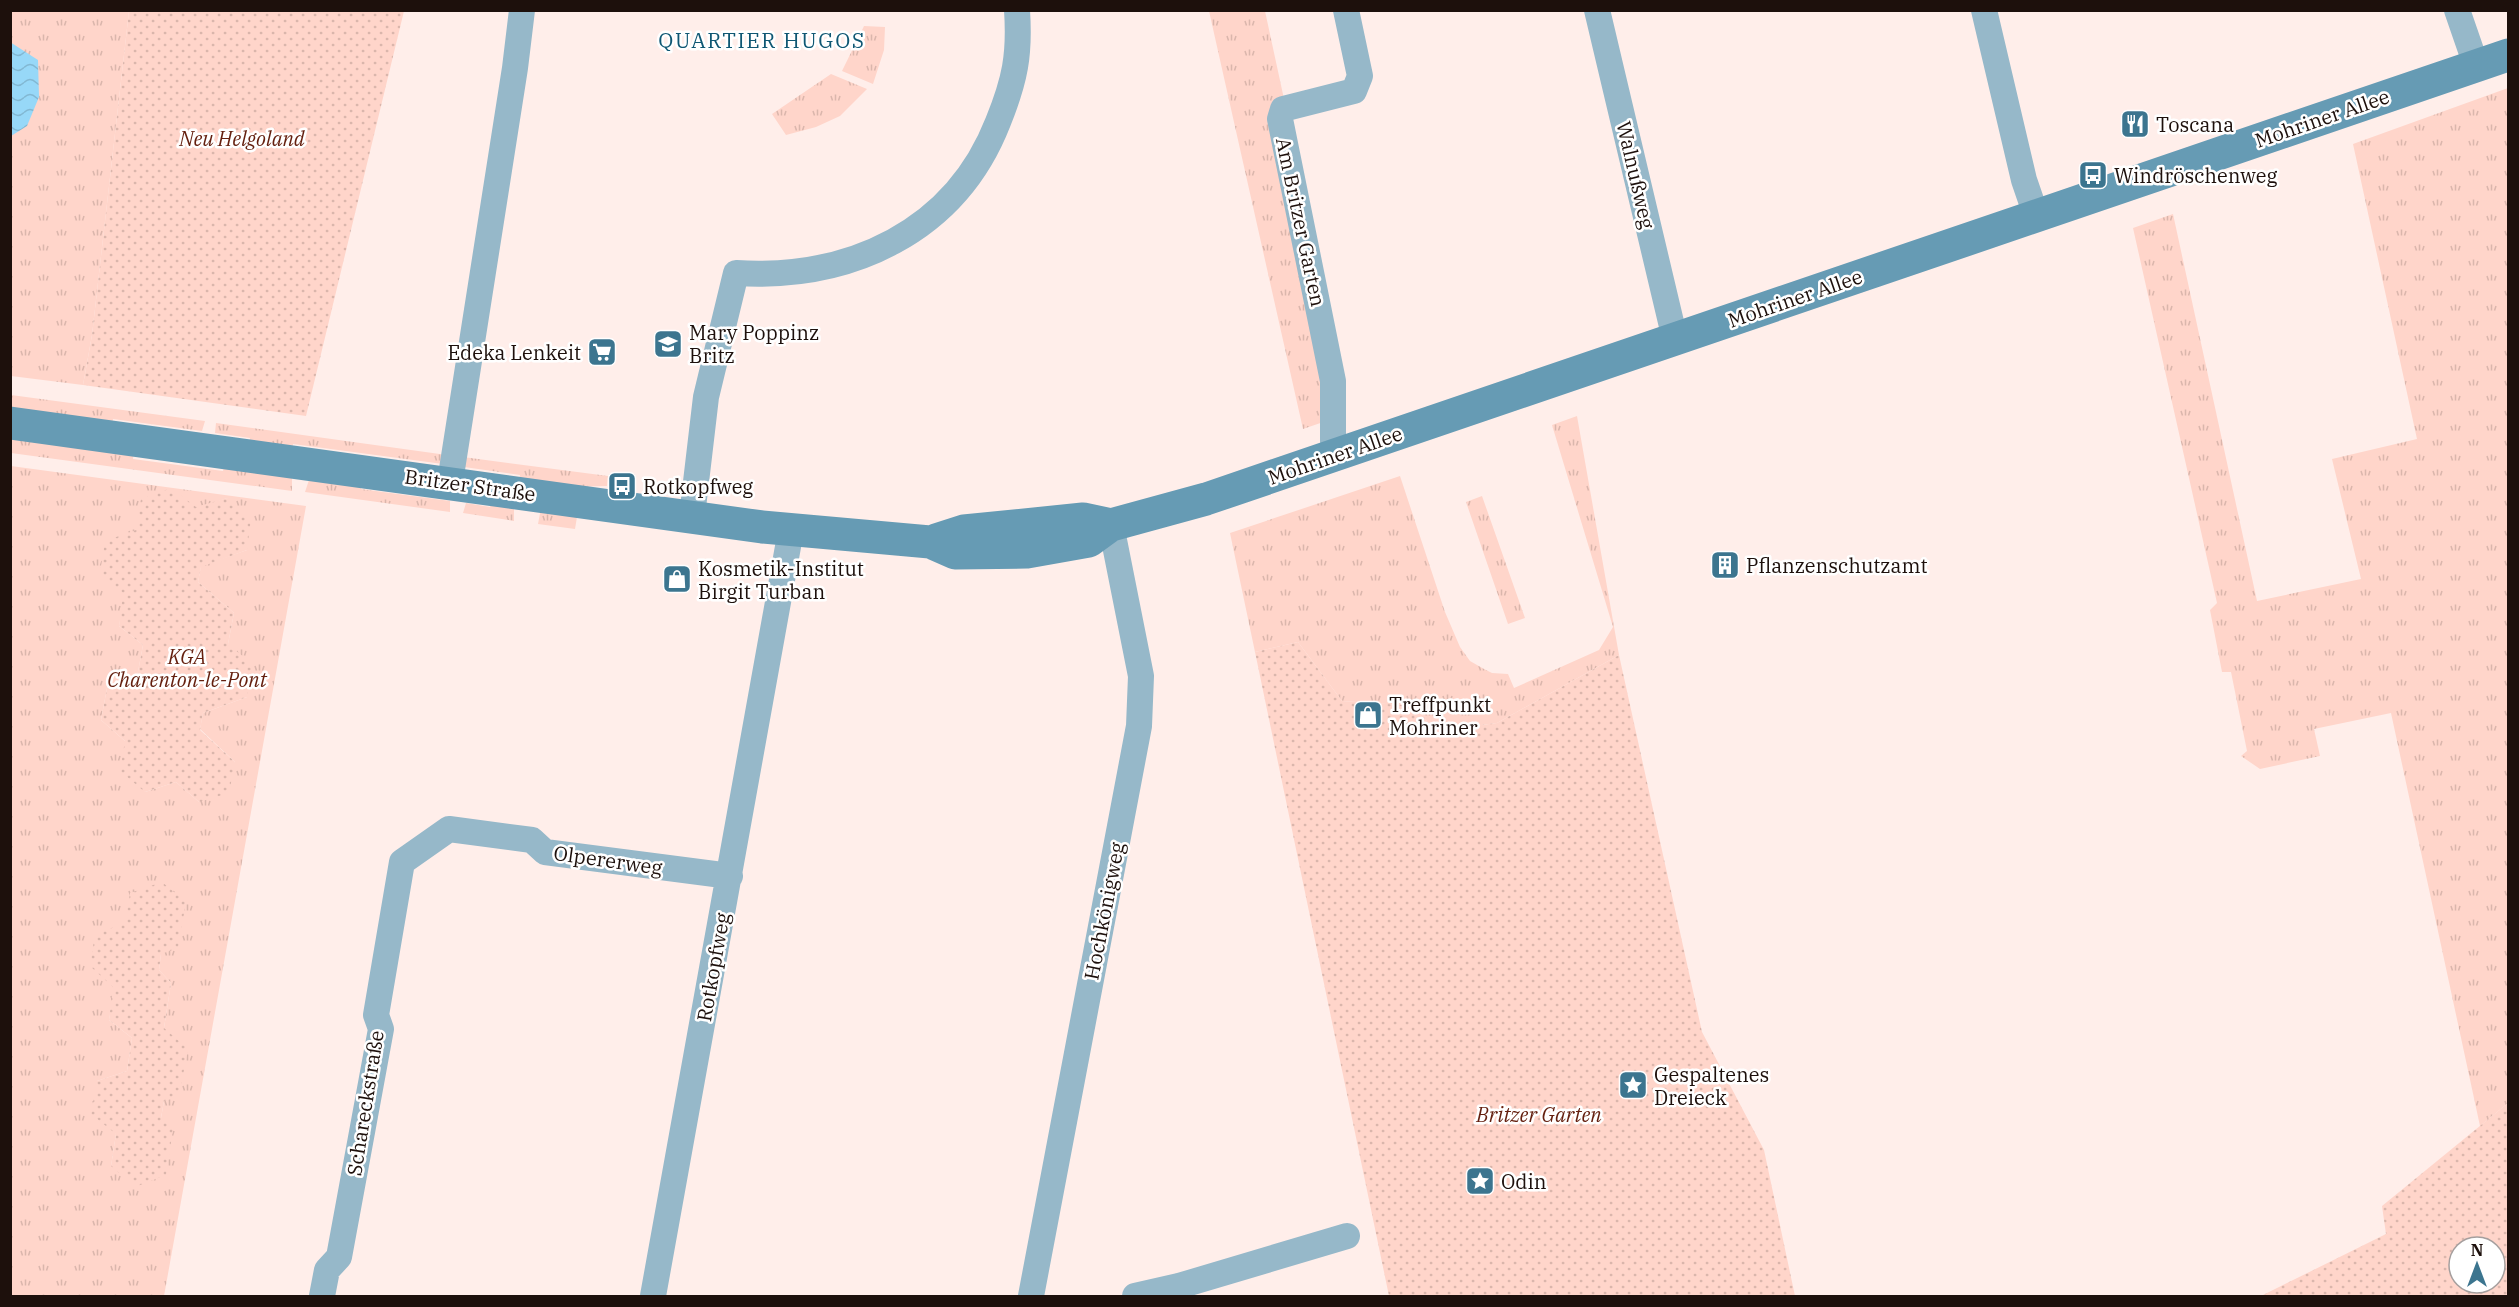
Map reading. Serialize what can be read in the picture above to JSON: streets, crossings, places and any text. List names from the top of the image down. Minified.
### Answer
{"streets":{"main road":["Mohriner Allee","Britzer Straße"],"street":["Walnußweg","Am Britzer Garten","Olpererweg","Hochkönigweg","Rotkopfweg","Schareckstraße"]},"crossings":[["Mohriner Allee","Walnußweg"],["Mohriner Allee","Am Britzer Garten"],["Mohriner Allee","Britzer Straße"],["Mohriner Allee","Hochkönigweg"],["Britzer Straße","Hochkönigweg"],["Britzer Straße","Rotkopfweg"],["Olpererweg","Rotkopfweg"],["Olpererweg","Schareckstraße"]],"districts":["QUARTIER HUGOS"],"parks":["Neu Helgoland","KGA Charenton-le-Pont","Britzer Garten"],"places":{"restaurant":["Toscana"],"bus stop":["Windröschenweg","Rotkopfweg"],"school or university":["Mary Poppinz Britz"],"supermarket":["Edeka Lenkeit"],"building":["Pflanzenschutzamt"],"shop":["Kosmetik-Institut Birgit Turban","Treffpunkt Mohriner"],"place":["Gespaltenes Dreieck","Odin"]},"north":"top"}
